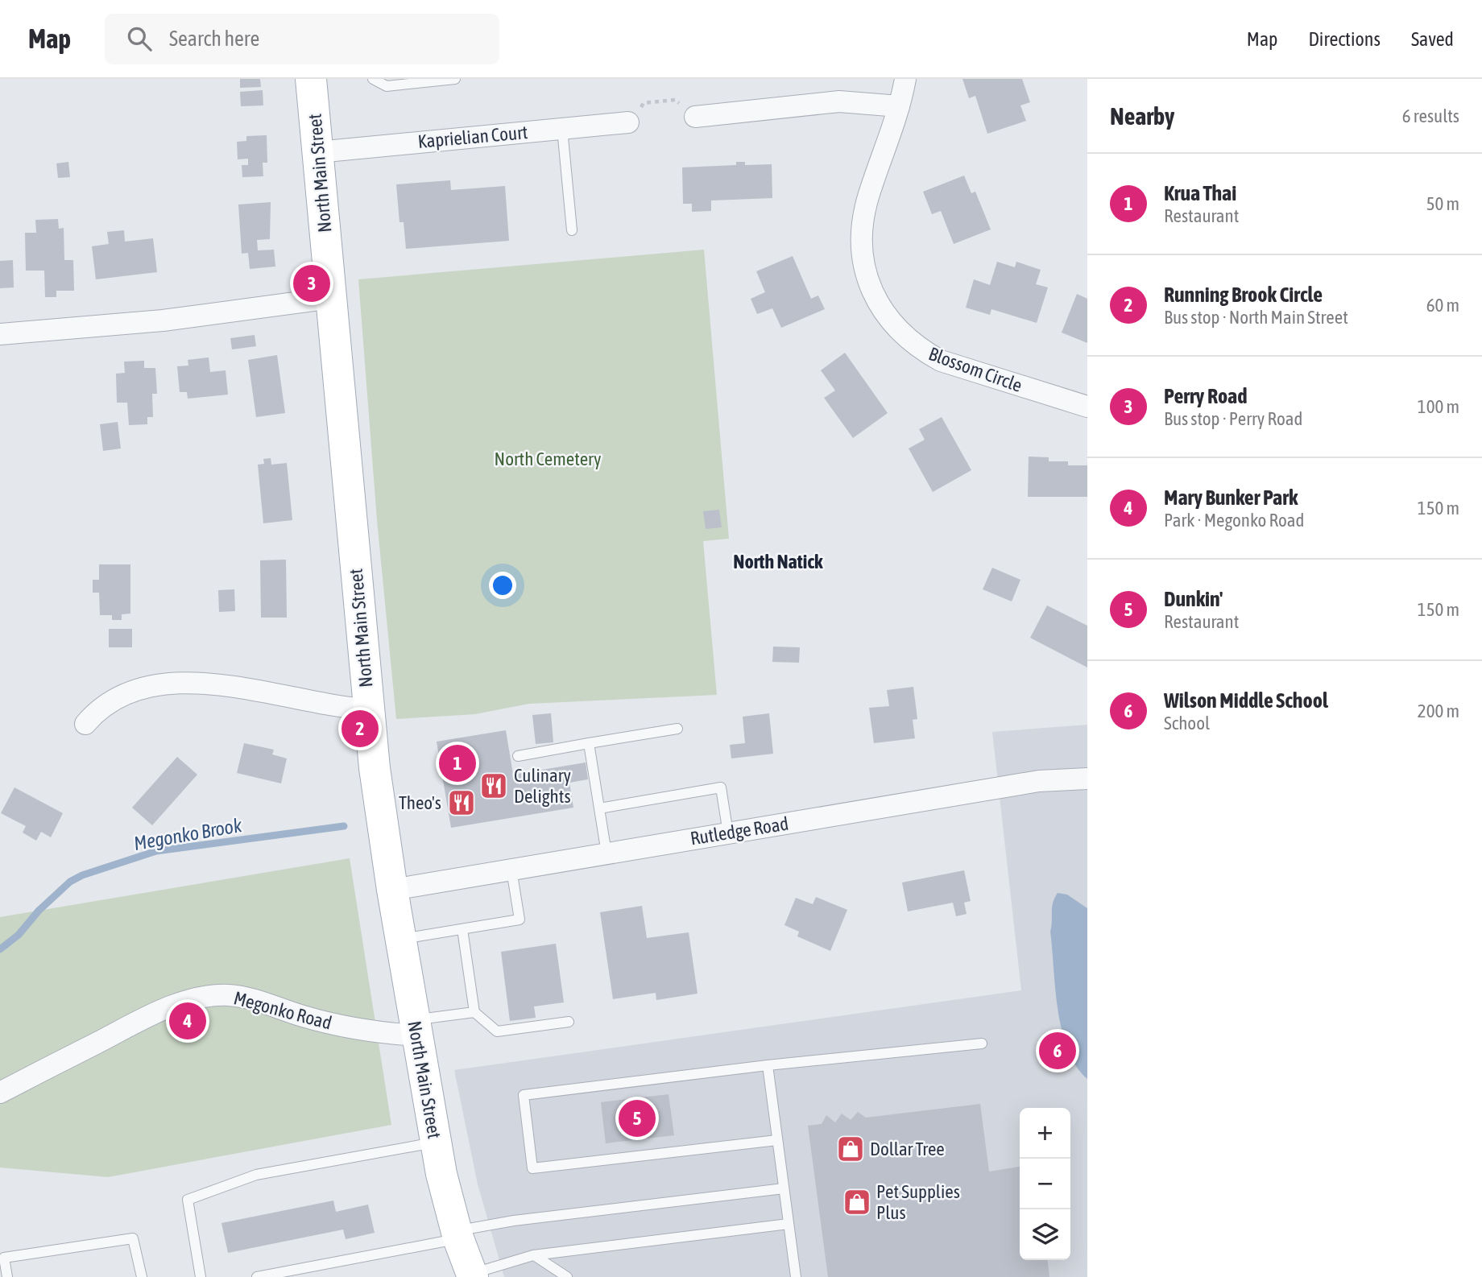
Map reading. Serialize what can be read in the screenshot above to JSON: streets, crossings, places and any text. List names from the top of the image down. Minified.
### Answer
{"streets":{"main road":["North Main Street"],"street":["Kaprielian Court","Blossom Circle","Rutledge Road","Megonko Road"]},"crossings":[["Kaprielian Court","North Main Street"],["North Main Street","Rutledge Road"],["North Main Street","Megonko Road"]],"districts":["North Natick"],"water":["Megonko Brook"],"parks":["North Cemetery"],"places":{"restaurant":["Culinary Delights","Theo's"],"shop":["Dollar Tree","Pet Supplies Plus"]},"page":{"header":"Map","search":"Search here","nav":["Map","Directions","Saved"],"heading":["Nearby","6 results"],"list":[{"mark":"1","name":"Krua Thai","note":"Restaurant","value":"50 m"},{"mark":"2","name":"Running Brook Circle","note":"Bus stop · North Main Street","value":"60 m"},{"mark":"3","name":"Perry Road","note":"Bus stop · Perry Road","value":"100 m"},{"mark":"4","name":"Mary Bunker Park","note":"Park · Megonko Road","value":"150 m"},{"mark":"5","name":"Dunkin'","note":"Restaurant","value":"150 m"},{"mark":"6","name":"Wilson Middle School","note":"School","value":"200 m"}],"pins":["3","2","1","4","6","5"],"map_buttons":["+","−"]}}
